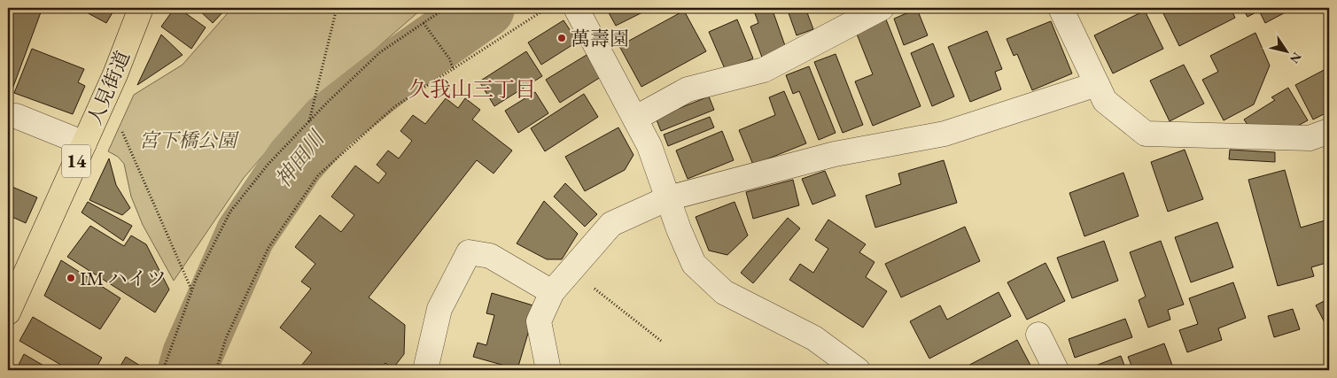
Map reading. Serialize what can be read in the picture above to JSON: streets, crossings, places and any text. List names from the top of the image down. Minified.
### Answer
{"streets":{"main road":["人見街道","14"]},"districts":["久我山三丁目"],"water":["神田川"],"parks":["宮下橋公園"],"places":["萬壽園","IM ハイツ"],"north":"bottom right"}
